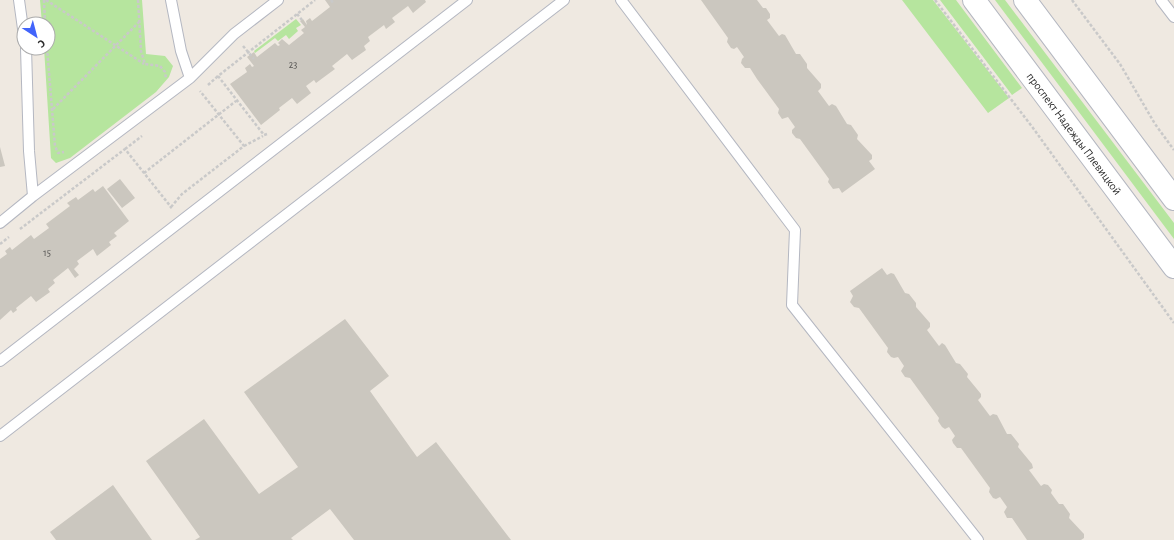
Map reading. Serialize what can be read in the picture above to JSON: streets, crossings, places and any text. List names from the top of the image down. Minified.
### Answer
{"streets":{"main road":["проспект Надежды Плевицкой"]},"house_numbers":["23","15"],"north":"bottom right"}
